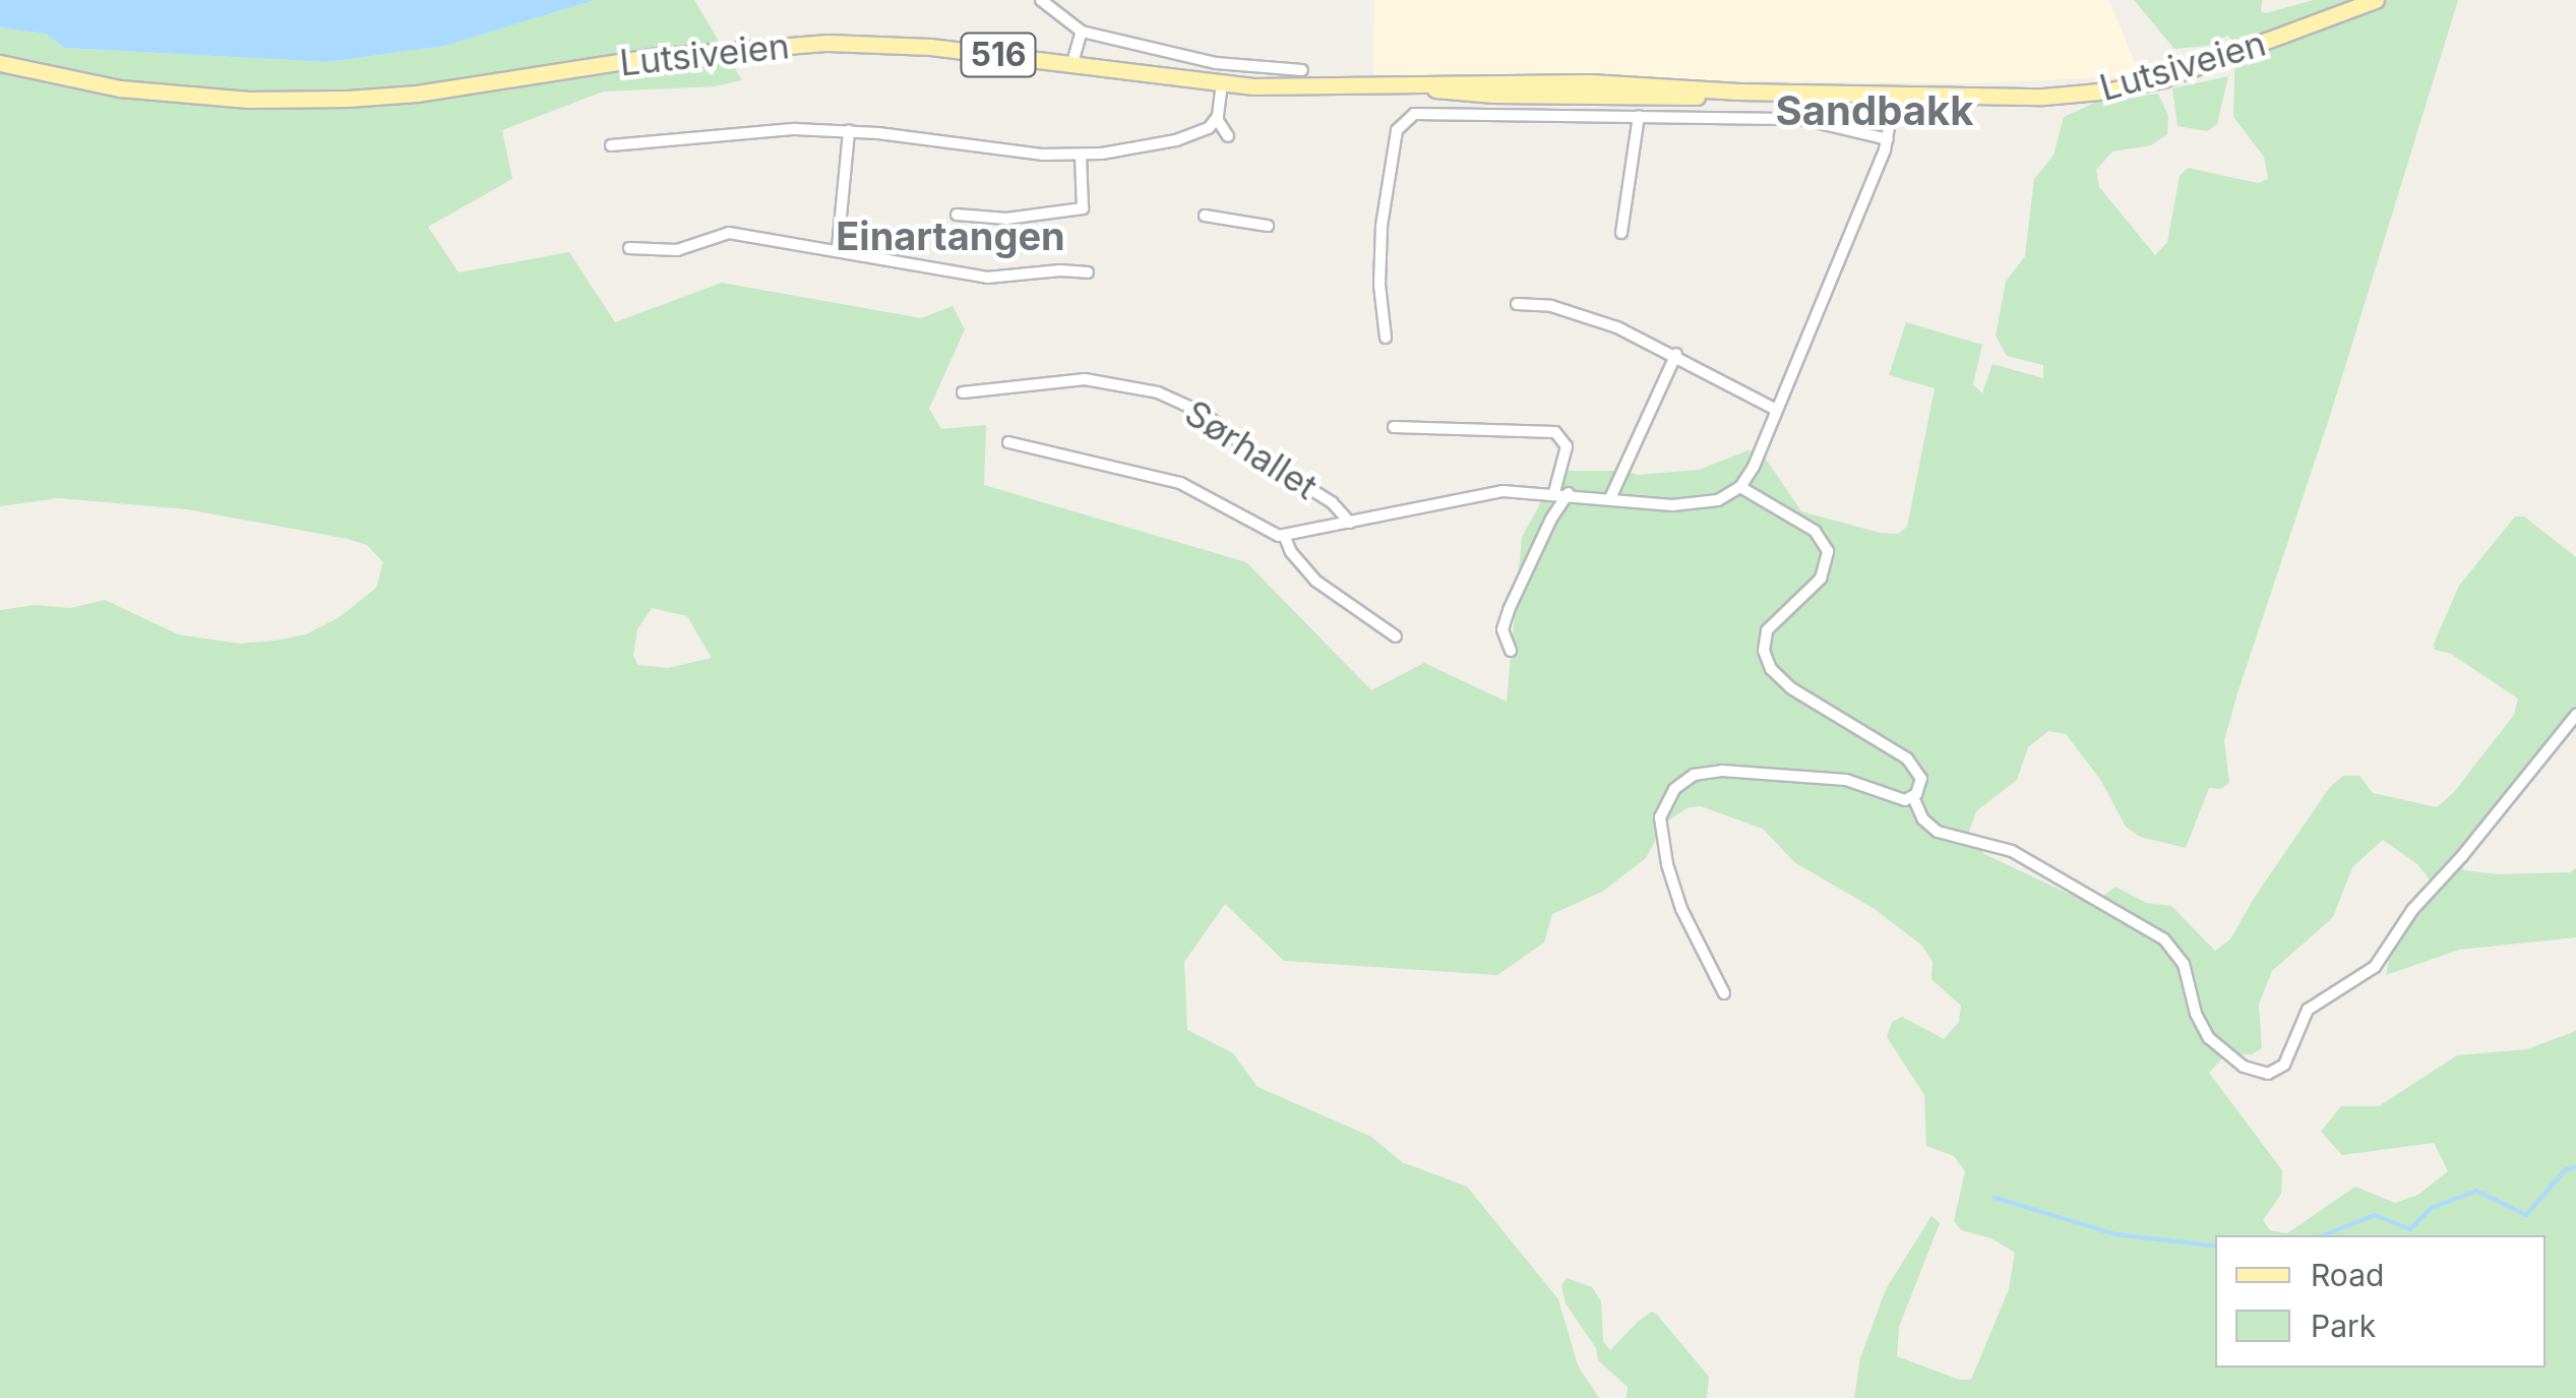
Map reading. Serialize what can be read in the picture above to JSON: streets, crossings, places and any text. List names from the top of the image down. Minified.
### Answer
{"streets":{"main road":["Lutsiveien","516"],"street":["Sørhallet"]},"districts":["Sandbakk","Einartangen"],"legend":["Road","Park"]}
